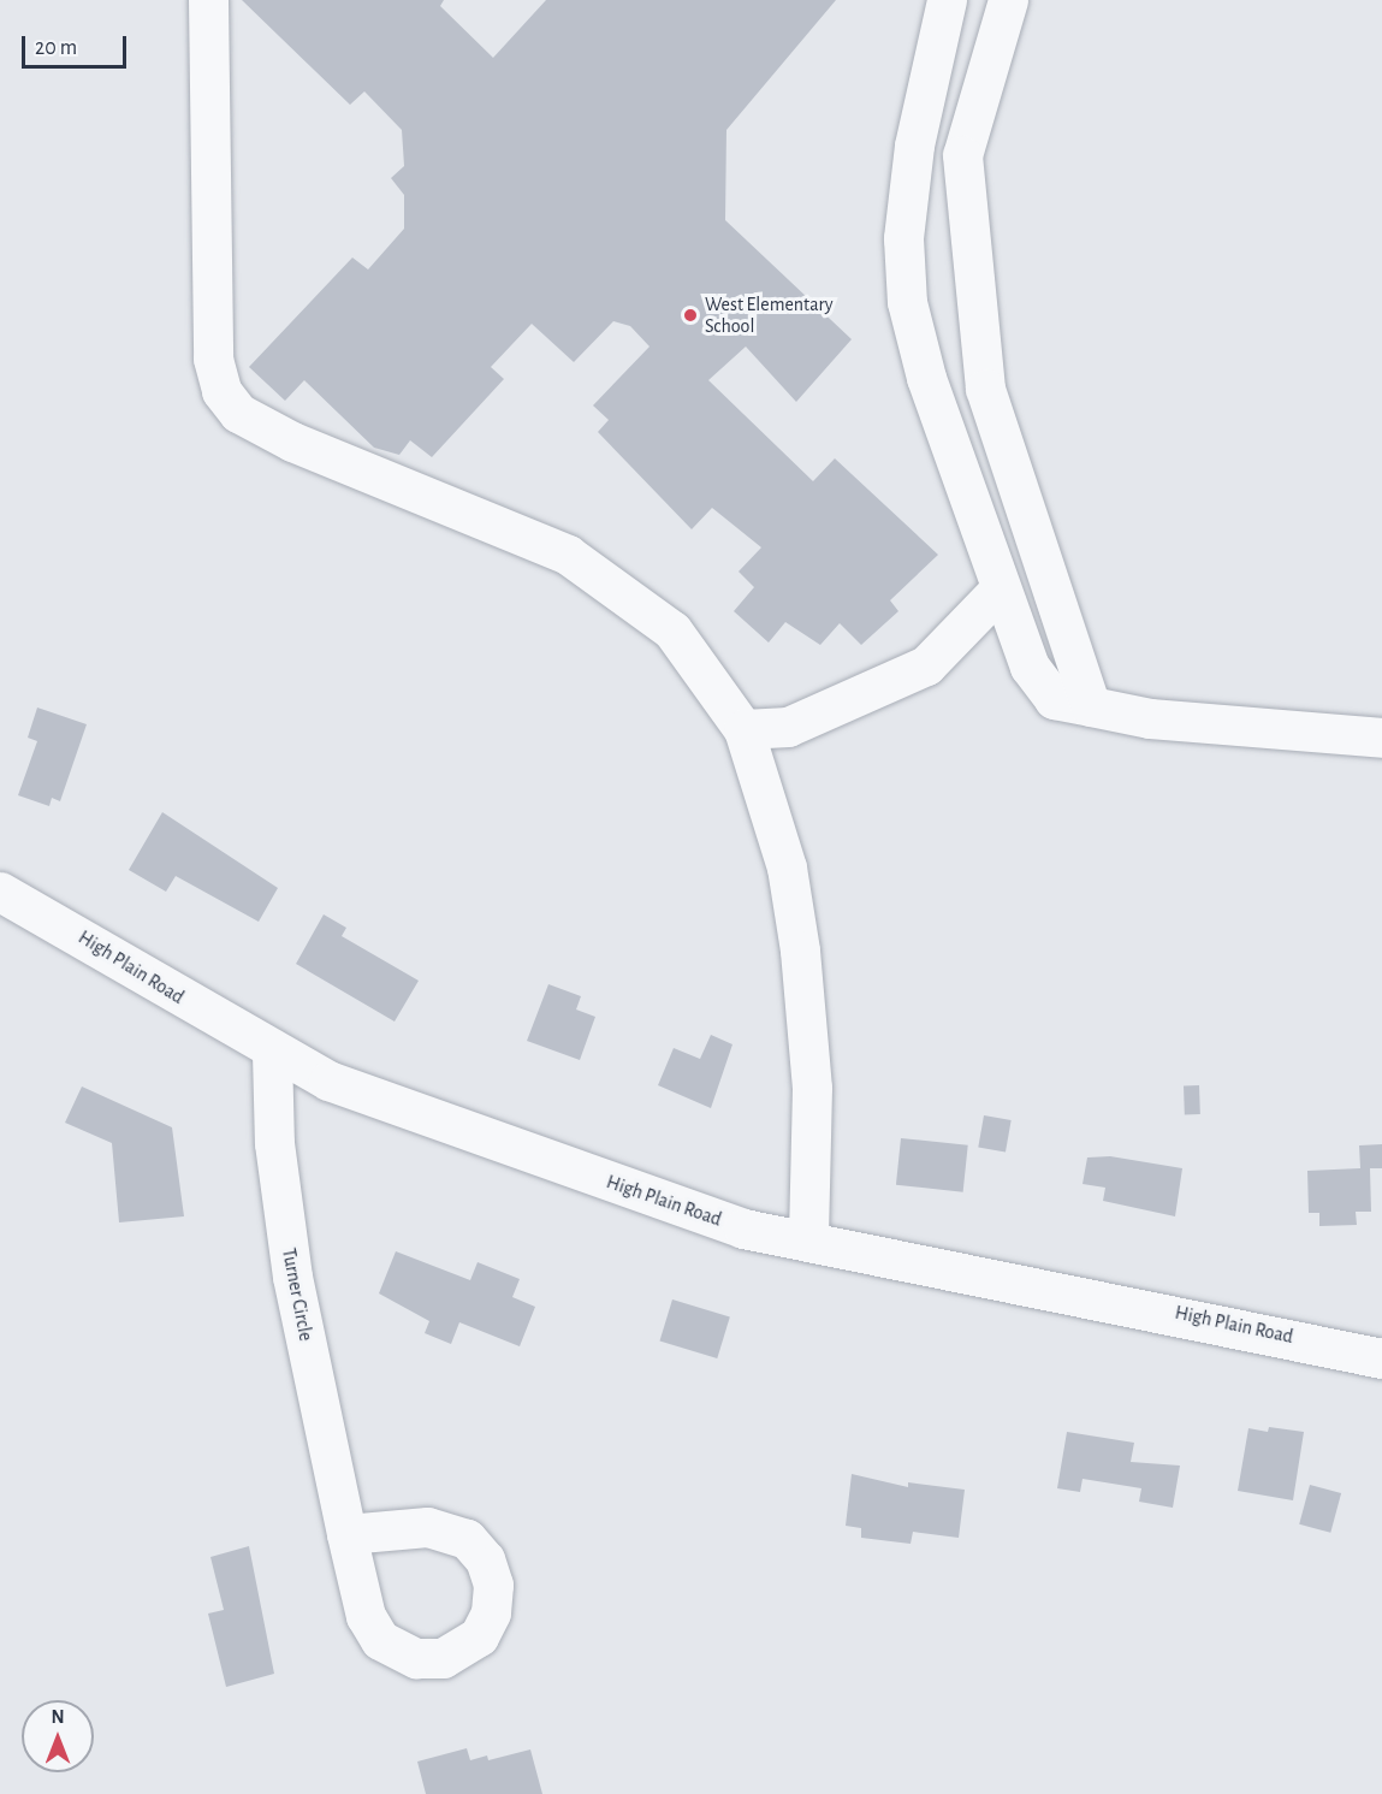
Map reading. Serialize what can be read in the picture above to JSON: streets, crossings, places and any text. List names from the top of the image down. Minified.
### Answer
{"streets":{"street":["High Plain Road","Turner Circle"]},"crossings":[["High Plain Road","Turner Circle"]],"places":["West Elementary School"],"scale_bar":"20 m","north":"top"}
